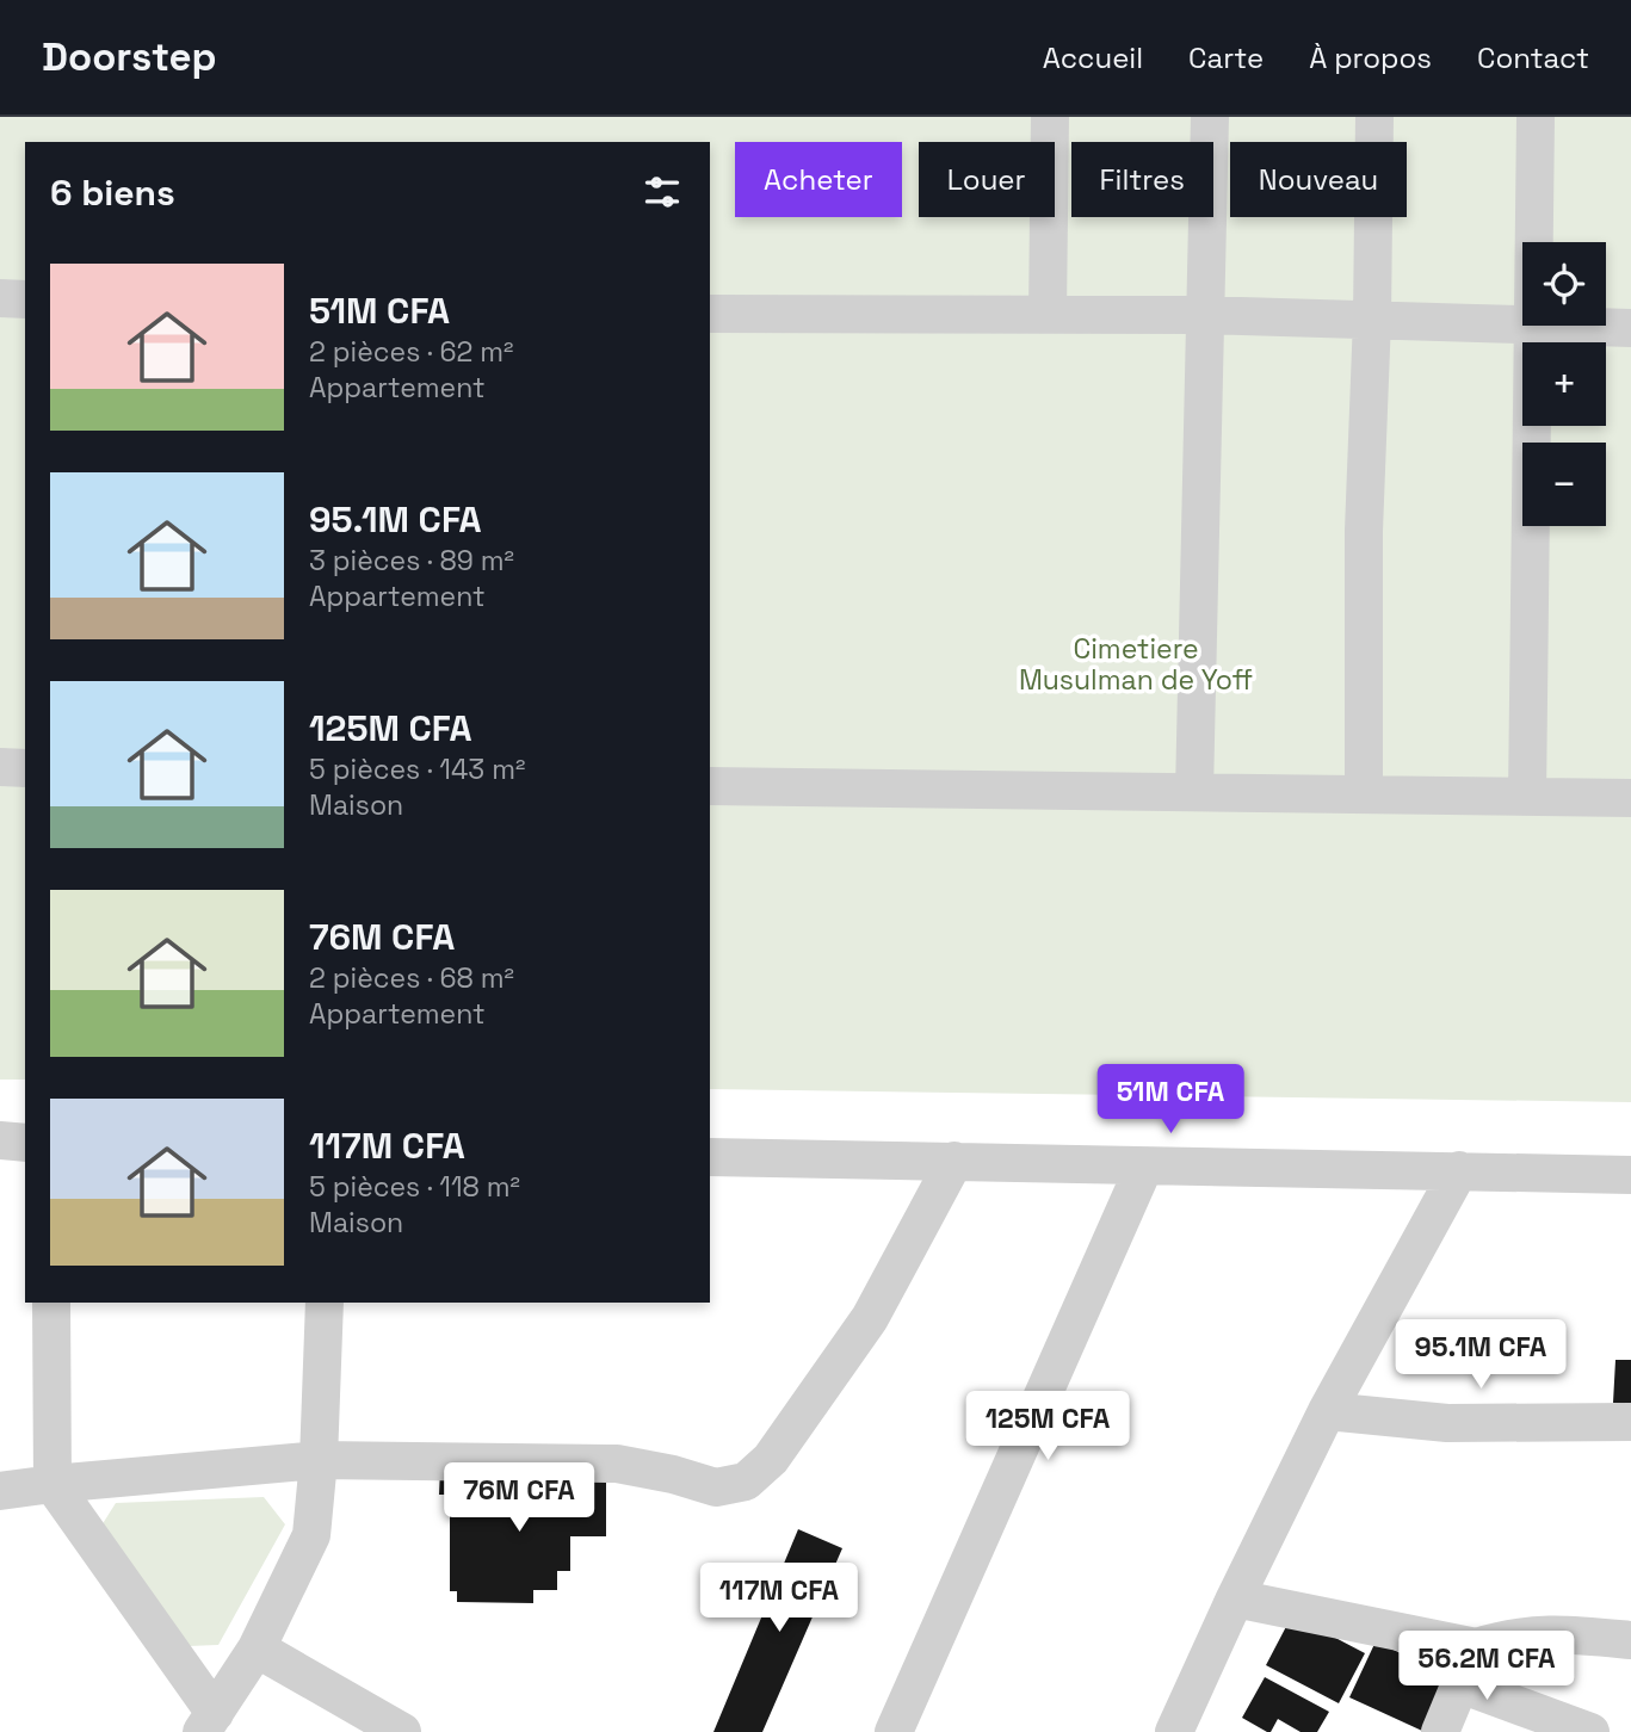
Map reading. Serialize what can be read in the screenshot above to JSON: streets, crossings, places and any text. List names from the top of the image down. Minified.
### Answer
{"parks":["Cimetiere Musulman de Yoff"],"page":{"header":"Doorstep","nav":["Accueil","Carte","À propos","Contact"],"chip":["Acheter","Louer","Filtres","Nouveau"],"heading":"6 biens","map_buttons":["+","−"],"list":[{"name":"51M CFA","note":"2 pièces · 62 m² · Appartement"},{"name":"95.1M CFA","note":"3 pièces · 89 m² · Appartement"},{"name":"125M CFA","note":"5 pièces · 143 m² · Maison"},{"name":"76M CFA","note":"2 pièces · 68 m² · Appartement"},{"name":"117M CFA","note":"5 pièces · 118 m² · Maison"}],"price":["51M CFA","95.1M CFA","125M CFA","76M CFA","117M CFA","56.2M CFA"]}}
